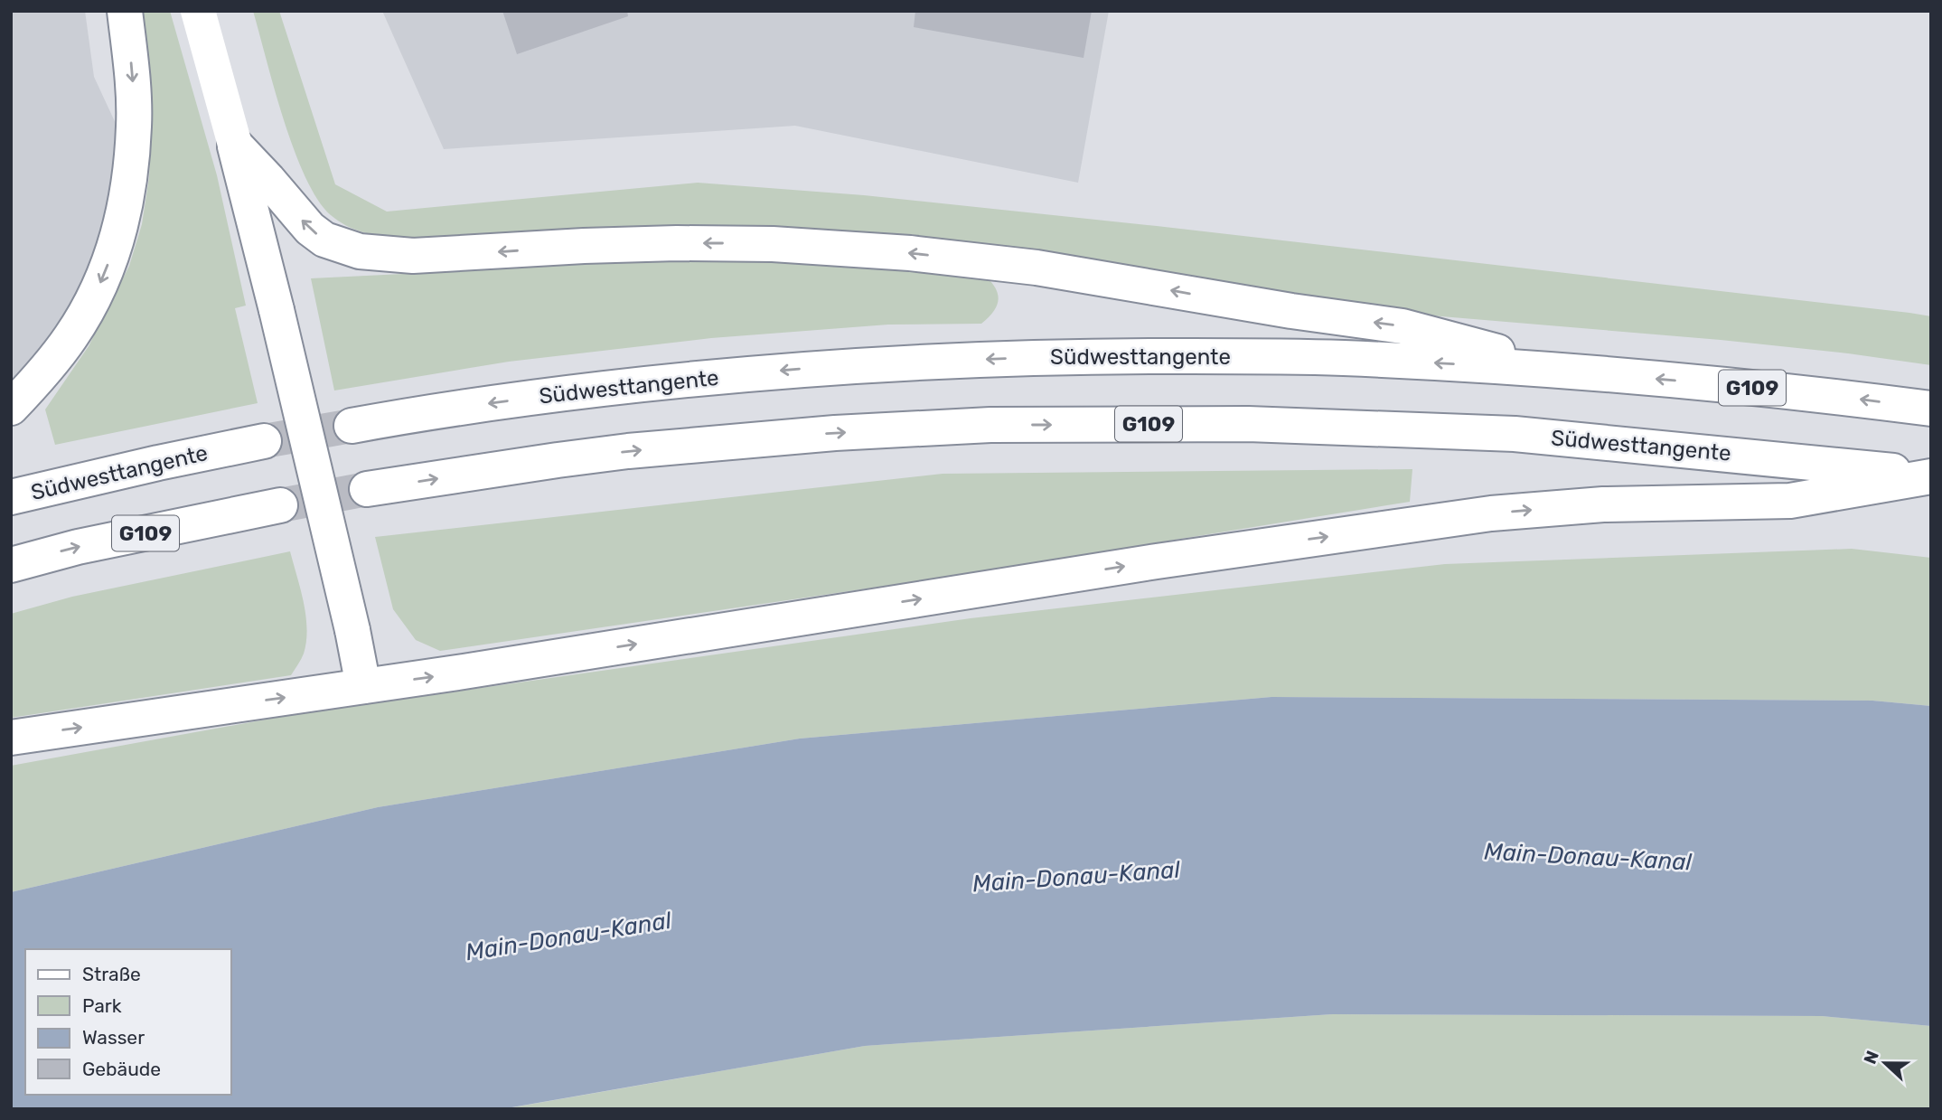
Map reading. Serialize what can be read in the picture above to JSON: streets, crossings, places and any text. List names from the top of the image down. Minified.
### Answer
{"streets":{"main road":["Südwesttangente","G109"]},"water":["Main-Donau-Kanal"],"legend":["Straße","Park","Wasser","Gebäude"],"north":"left"}
